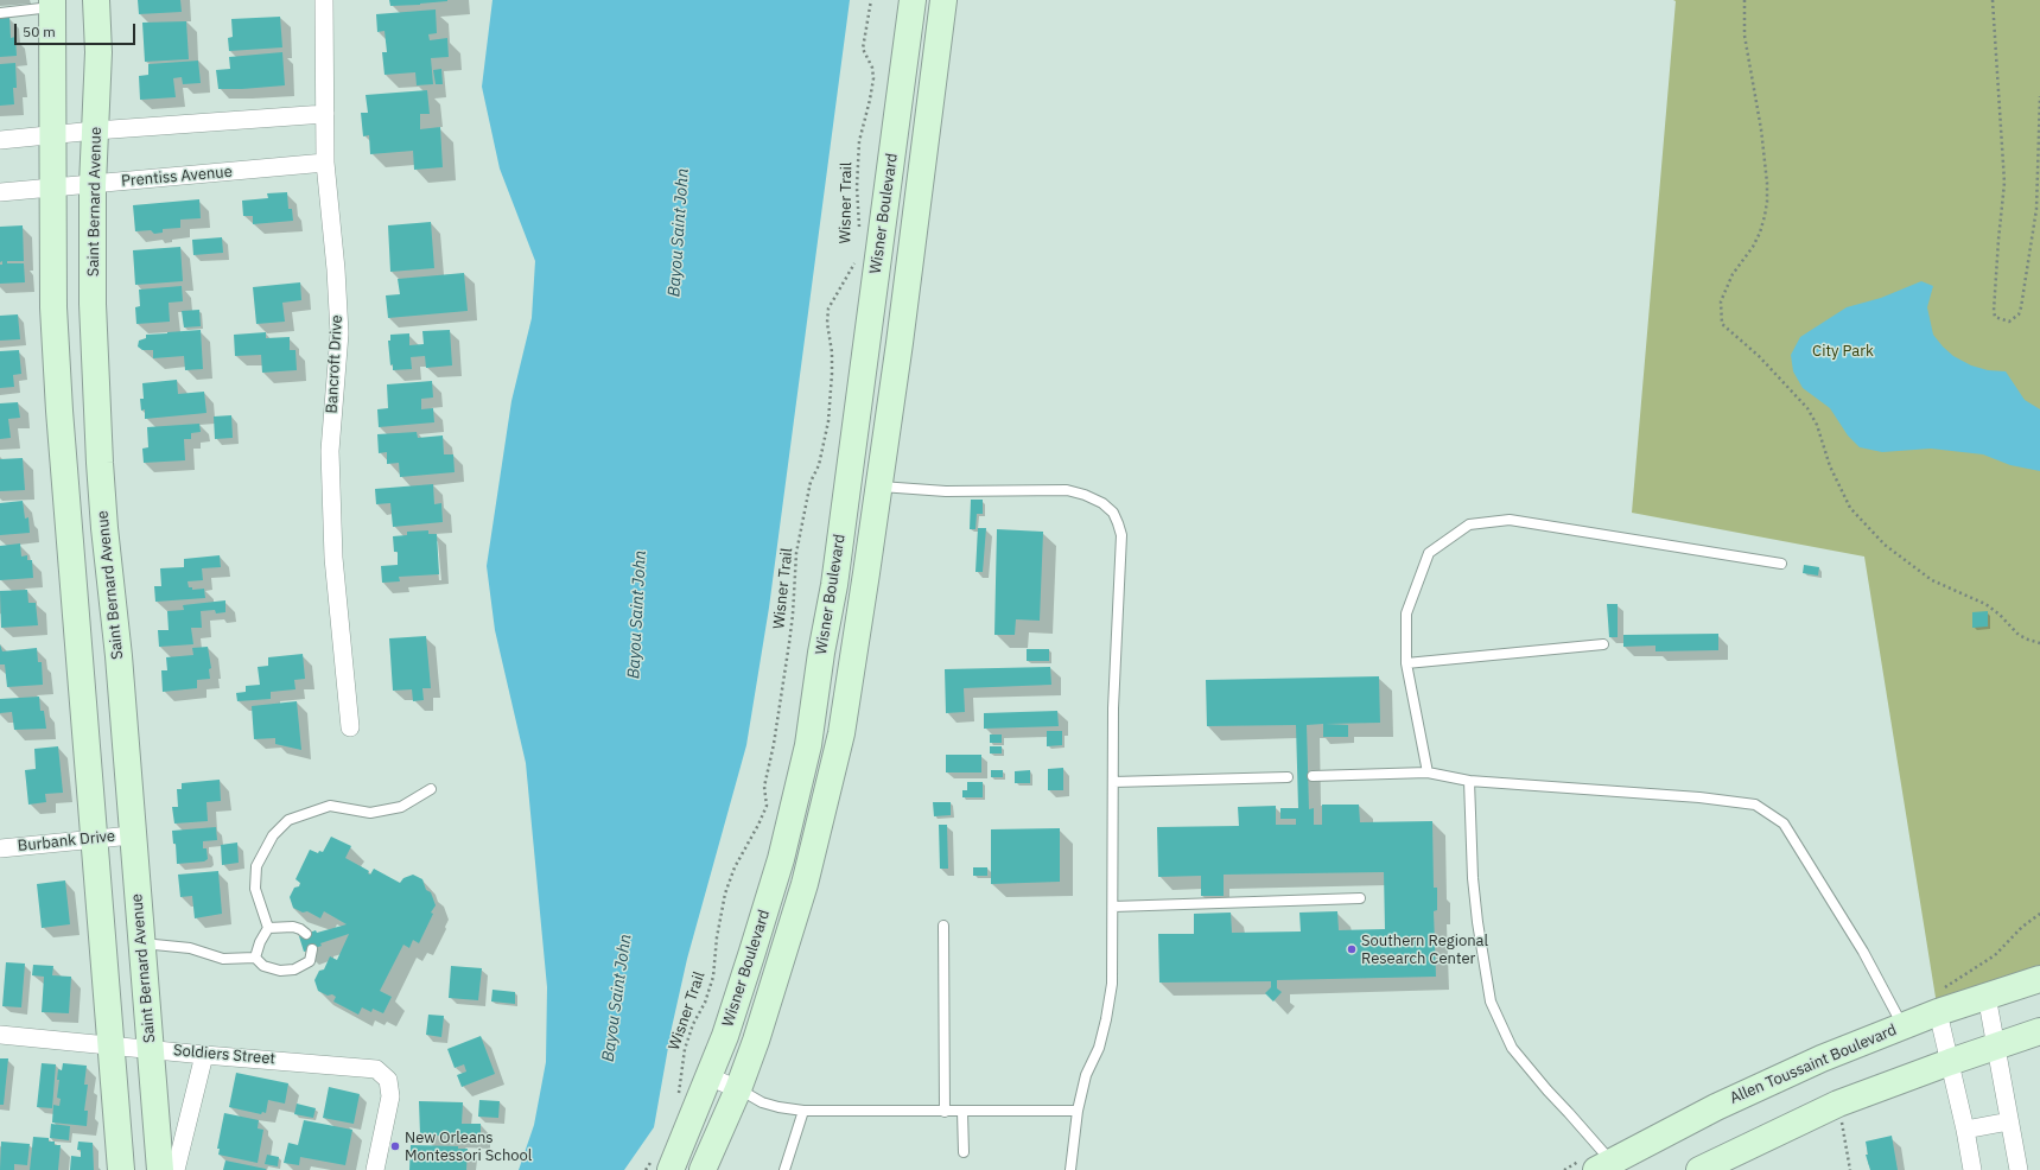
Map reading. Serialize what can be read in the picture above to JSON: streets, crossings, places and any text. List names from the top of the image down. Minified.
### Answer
{"streets":{"main road":["Saint Bernard Avenue","Wisner Boulevard","Allen Toussaint Boulevard"],"street":["Prentiss Avenue","Bancroft Drive","Burbank Drive","Soldiers Street"],"path":["Wisner Trail"]},"crossings":[["Prentiss Avenue","Saint Bernard Avenue"],["Prentiss Avenue","Bancroft Drive"],["Saint Bernard Avenue","Burbank Drive"],["Saint Bernard Avenue","Soldiers Street"]],"water":["Bayou Saint John"],"parks":["City Park"],"places":["Southern Regional Research Center","New Orleans Montessori School"],"scale_bar":"50 m"}
